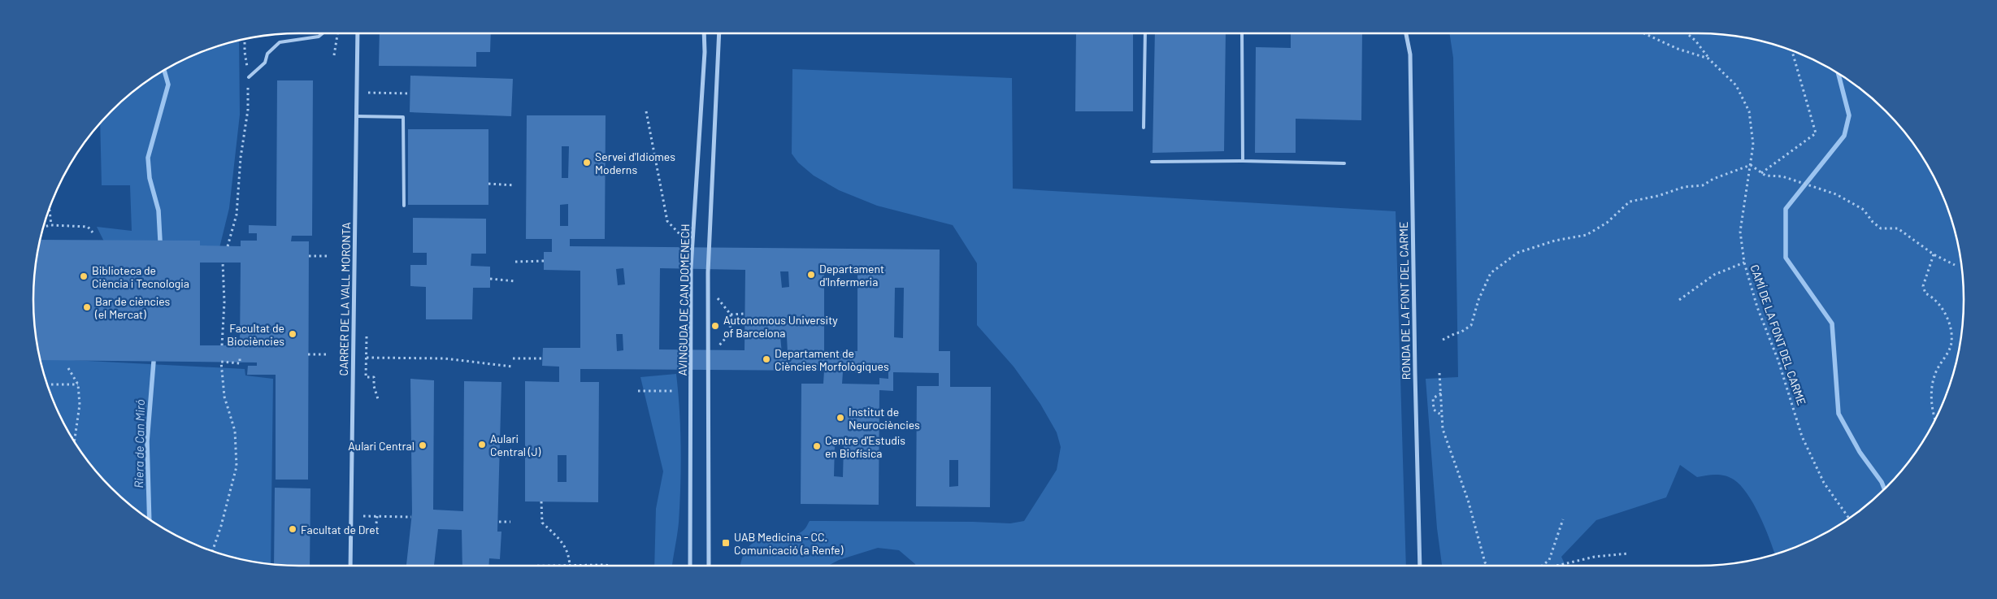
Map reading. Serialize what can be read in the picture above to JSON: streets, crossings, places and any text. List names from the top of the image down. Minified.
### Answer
{"streets":{"street":["CARRER DE LA VALL MORONTA","AVINGUDA DE CAN DOMENECH","RONDA DE LA FONT DEL CARME"],"path":["CAMÍ DE LA FONT DEL CARME"]},"water":["Riera de Can Miró"],"places":{"other":["Servei d'Idiomes Moderns","Departament d'Infermeria","Biblioteca de Ciència i Tecnologia","Bar de ciències (el Mercat)","Autonomous University of Barcelona","Facultat de Biociències","Departament de Ciències Morfològiques","Institut de Neurociències","Aulari Central (J)","Aulari Central","Centre d'Estudis en Biofísica","Facultat de Dret"],"transit":["UAB Medicina - CC. Comunicació (a Renfe)"]}}
